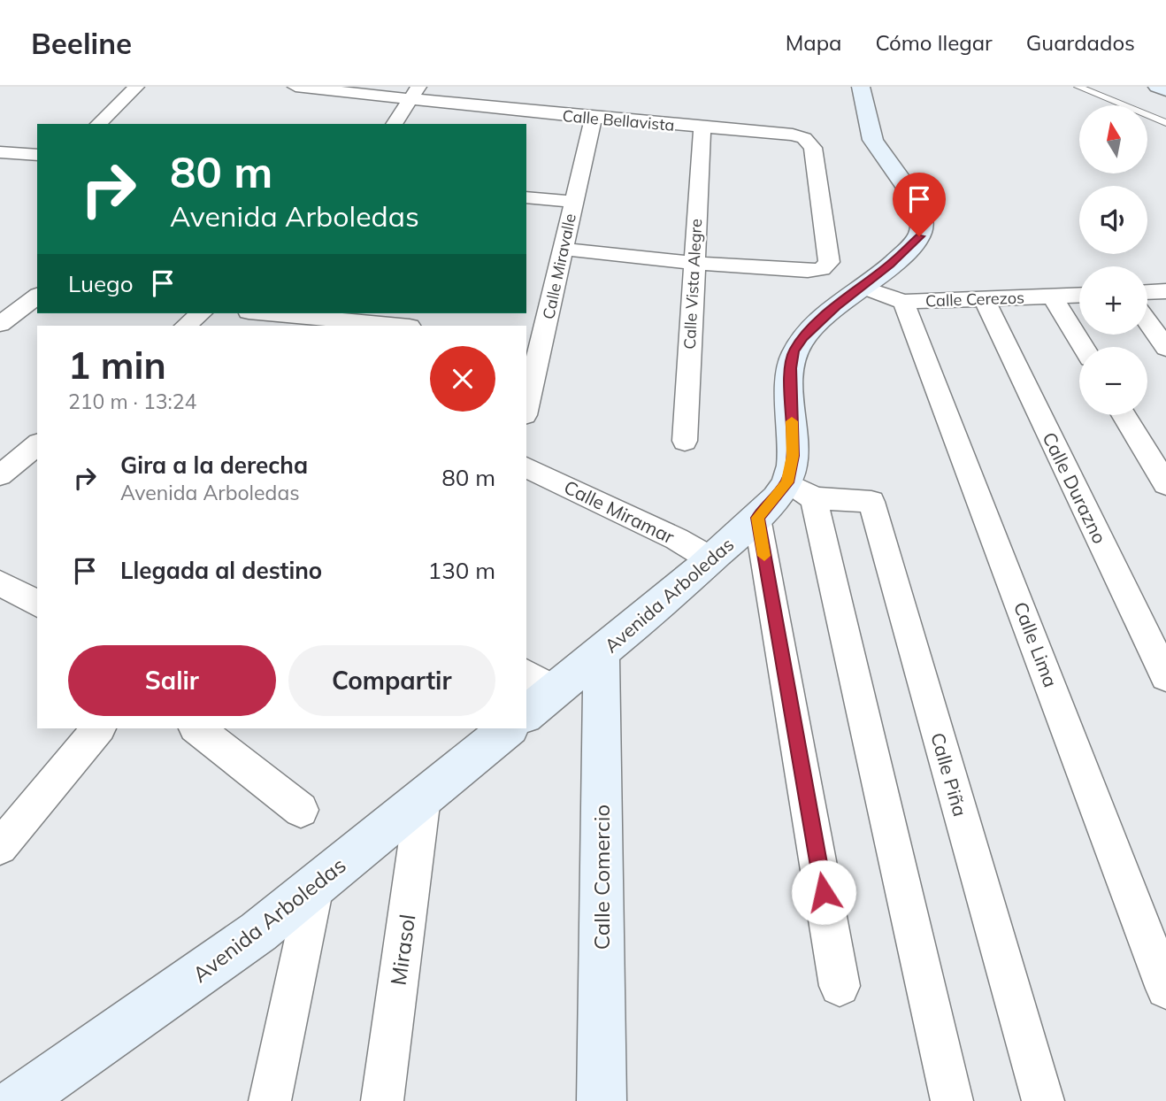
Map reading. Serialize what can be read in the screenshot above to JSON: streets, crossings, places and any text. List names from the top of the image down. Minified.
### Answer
{"streets":{"street":["Calle Bellavista","Calle Miravalle","Calle Vista Alegre","Calle Cerezos","Calle Durazno","Calle Miramar","Avenida Arboledas","Calle Lima","Calle Piña","Calle Comercio","Mirasol"]},"crossings":[["Calle Bellavista","Calle Miravalle"],["Calle Bellavista","Calle Vista Alegre"],["Calle Cerezos","Calle Durazno"],["Calle Cerezos","Calle Lima"],["Calle Miramar","Avenida Arboledas"],["Avenida Arboledas","Calle Piña"],["Avenida Arboledas","Calle Comercio"],["Avenida Arboledas","Mirasol"]],"north":"top","page":{"header":"Beeline","nav":["Mapa","Cómo llegar","Guardados"],"map_buttons":["+","−"],"turn":["80 m","Avenida Arboledas"],"then":"Luego","heading":["1 min","210 m · 13:24"],"list":[{"name":"Gira a la derecha","note":"Avenida Arboledas","value":"80 m"},{"name":"Llegada al destino","value":"130 m"}],"buttons":["Salir","Compartir"]}}
